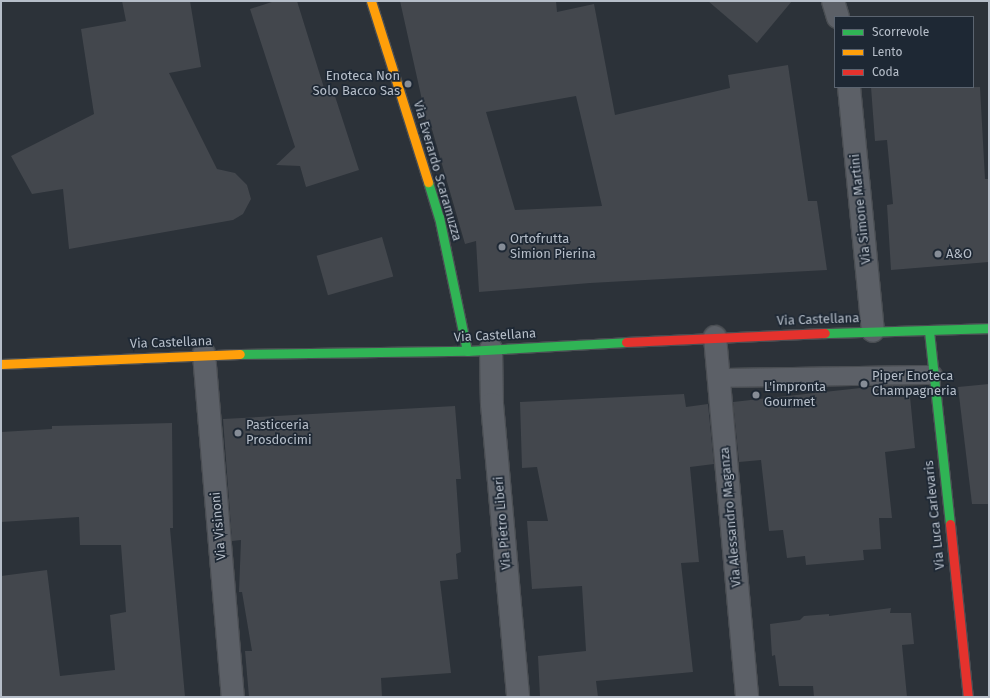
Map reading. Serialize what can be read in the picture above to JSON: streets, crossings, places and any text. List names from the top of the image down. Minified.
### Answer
{"streets":{"street":["Via Everardo Scaramuzza","Via Simone Martini","Via Castellana","Via Luca Carlevaris","Via Alessandro Maganza","Via Pietro Liberi","Via Visinoni"]},"crossings":[["Via Everardo Scaramuzza","Via Castellana"],["Via Simone Martini","Via Castellana"],["Via Castellana","Via Luca Carlevaris"],["Via Castellana","Via Alessandro Maganza"],["Via Castellana","Via Pietro Liberi"],["Via Castellana","Via Visinoni"]],"places":["Enoteca Non Solo Bacco Sas","Ortofrutta Simion Pierina","A&O","Piper Enoteca Champagneria","L'impronta Gourmet","Pasticceria Prosdocimi"],"legend":["Scorrevole","Lento","Coda"]}
